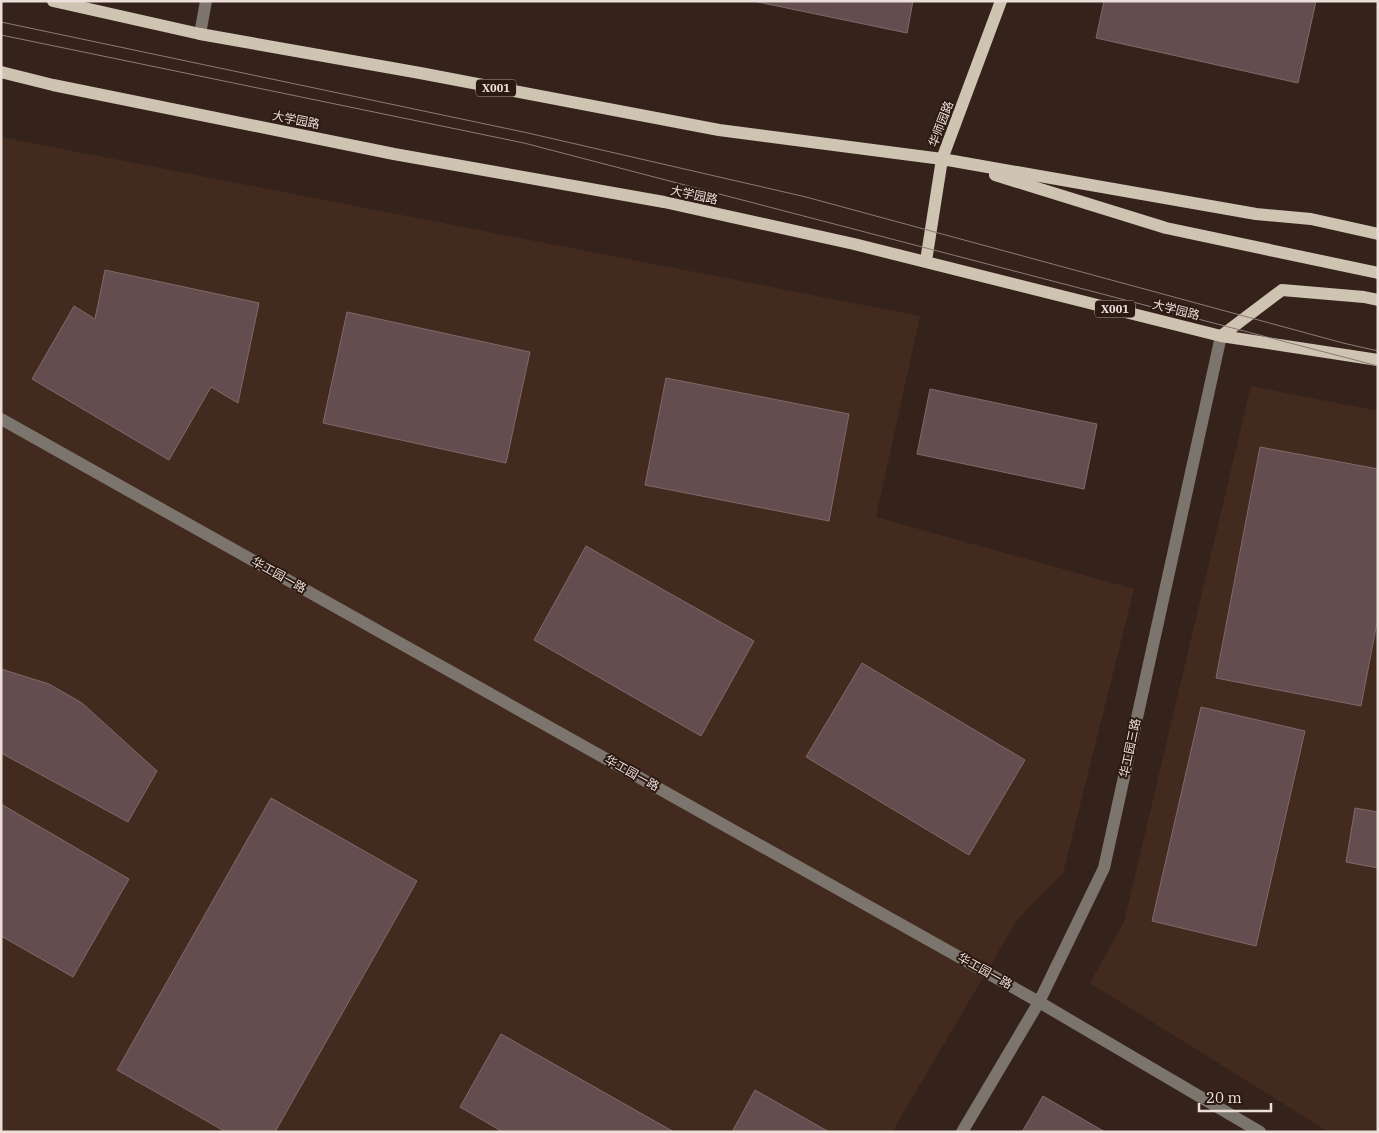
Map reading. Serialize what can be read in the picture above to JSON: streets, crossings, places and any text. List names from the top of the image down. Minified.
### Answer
{"streets":{"main road":["X001","大学园路","华师园路"],"street":["华工园一路","华工园三路"]},"crossings":[["X001","华师园路"],["大学园路","华师园路"],["大学园路","华工园三路"],["华工园一路","华工园三路"]],"scale_bar":"20 m"}
